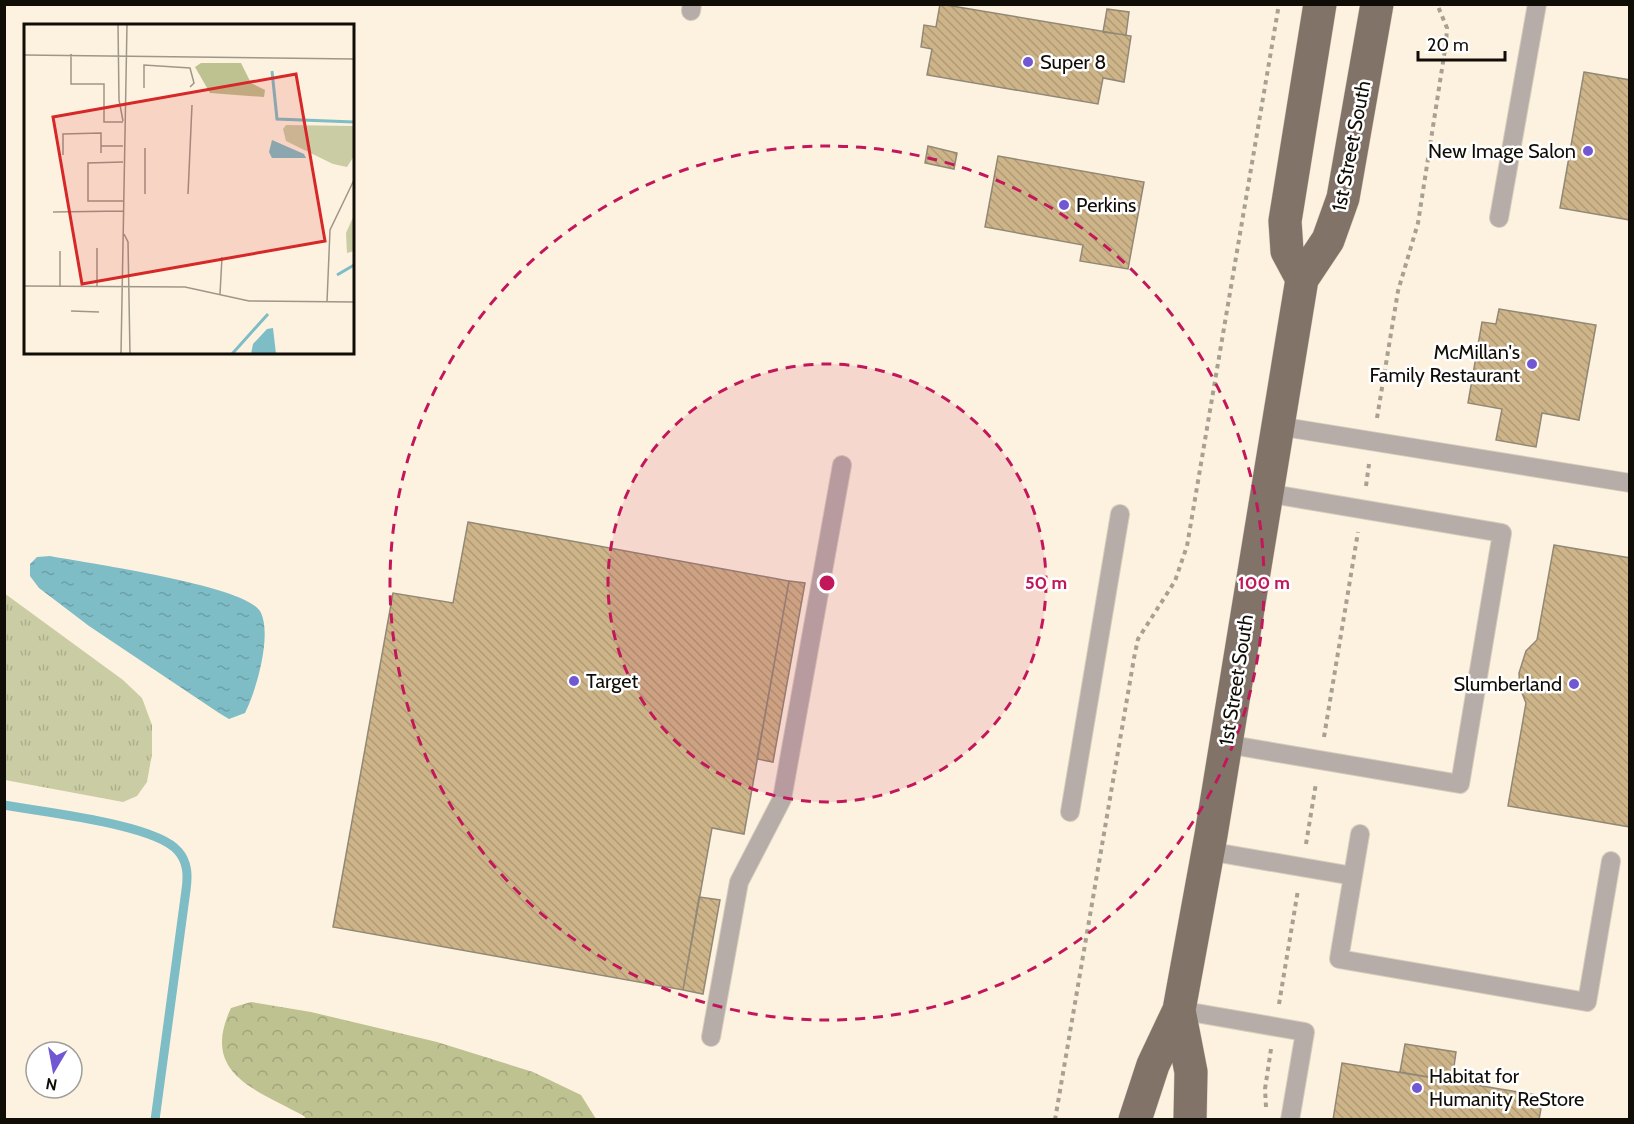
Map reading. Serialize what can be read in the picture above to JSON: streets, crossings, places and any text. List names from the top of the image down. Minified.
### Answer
{"streets":{"main road":["1st Street South"]},"places":["Super 8","New Image Salon","Perkins","McMillan's Family Restaurant","Target","Slumberland","Habitat for Humanity ReStore"],"scale_bar":"20 m","north":"bottom","rings":["50 m","100 m"]}
